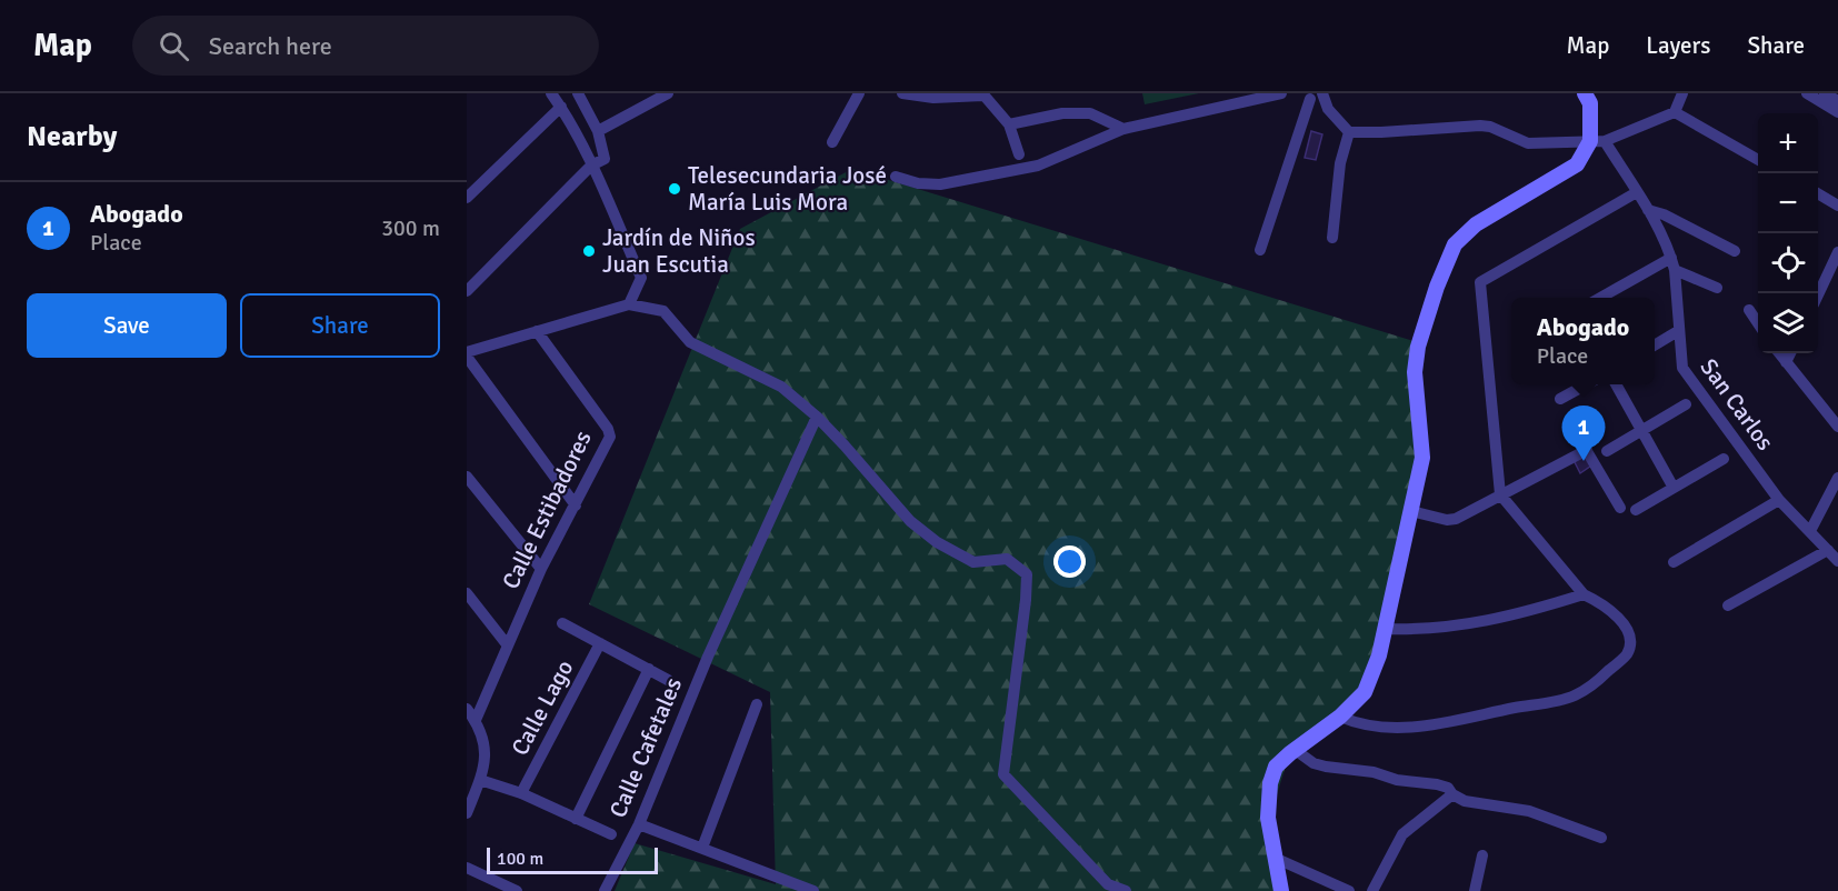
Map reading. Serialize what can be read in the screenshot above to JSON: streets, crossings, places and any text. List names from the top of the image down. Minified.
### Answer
{"streets":{"street":["San Carlos","Calle Estibadores","Calle Lago","Calle Cafetales"]},"places":["Telesecundaria José María Luis Mora","Jardín de Niños Juan Escutia"],"scale_bar":"100 m","page":{"header":"Map","search":"Search here","nav":["Map","Layers","Share"],"heading":"Nearby","map_buttons":["+","−"],"list":[{"mark":"1","name":"Abogado","note":"Place","value":"300 m"}],"buttons":["Save","Share"],"popup":["Abogado","Place"],"pins":"1","scale":"100 m"}}
